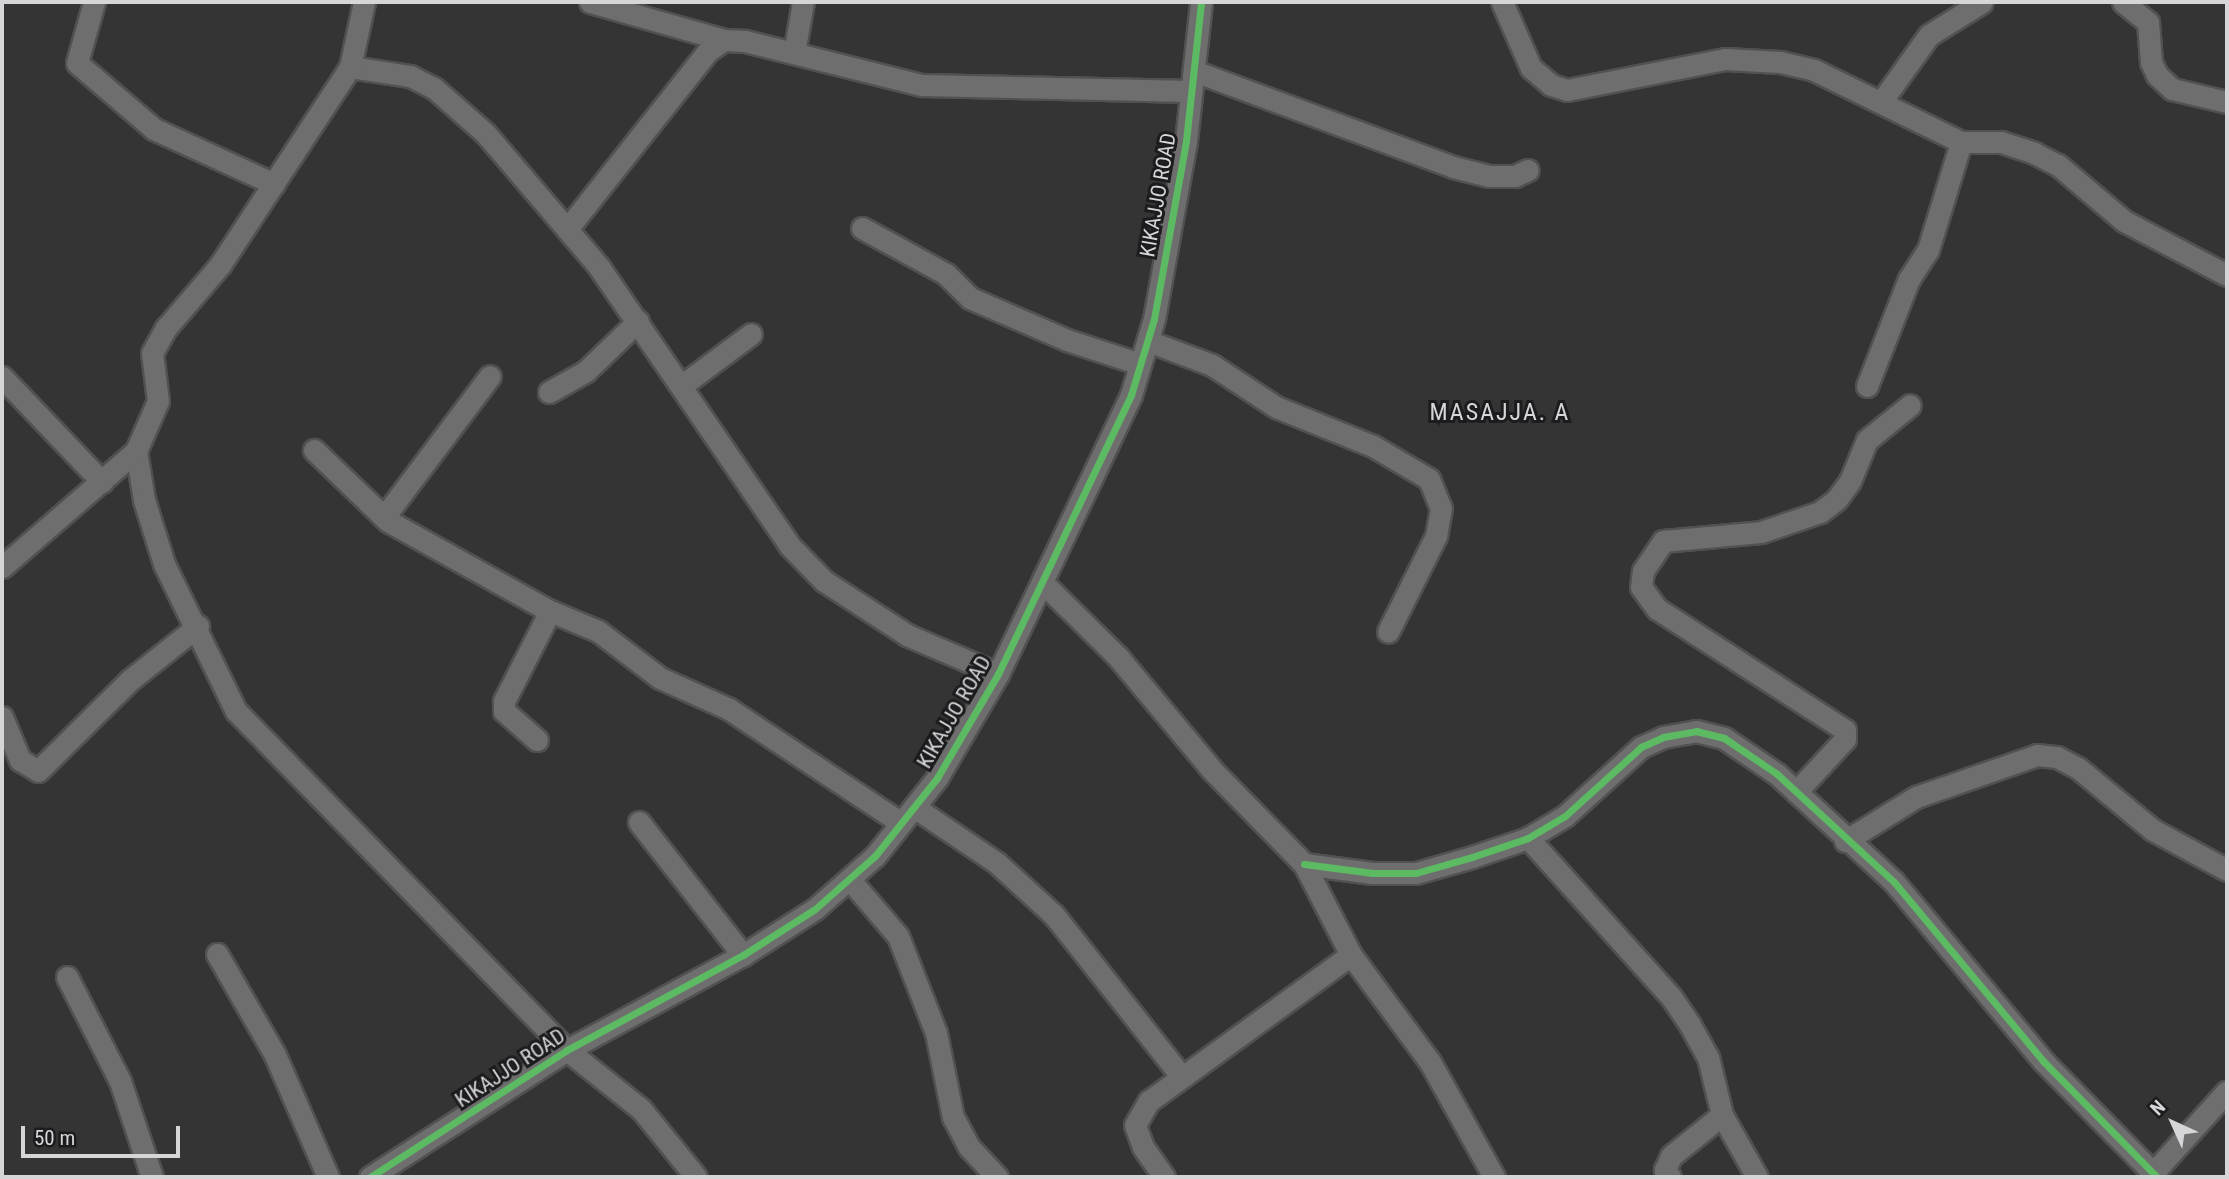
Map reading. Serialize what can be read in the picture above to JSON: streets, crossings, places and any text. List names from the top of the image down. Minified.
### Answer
{"streets":{"street":["KIKAJJO ROAD"]},"districts":["MASAJJA. A"],"scale_bar":"50 m","north":"top left"}
